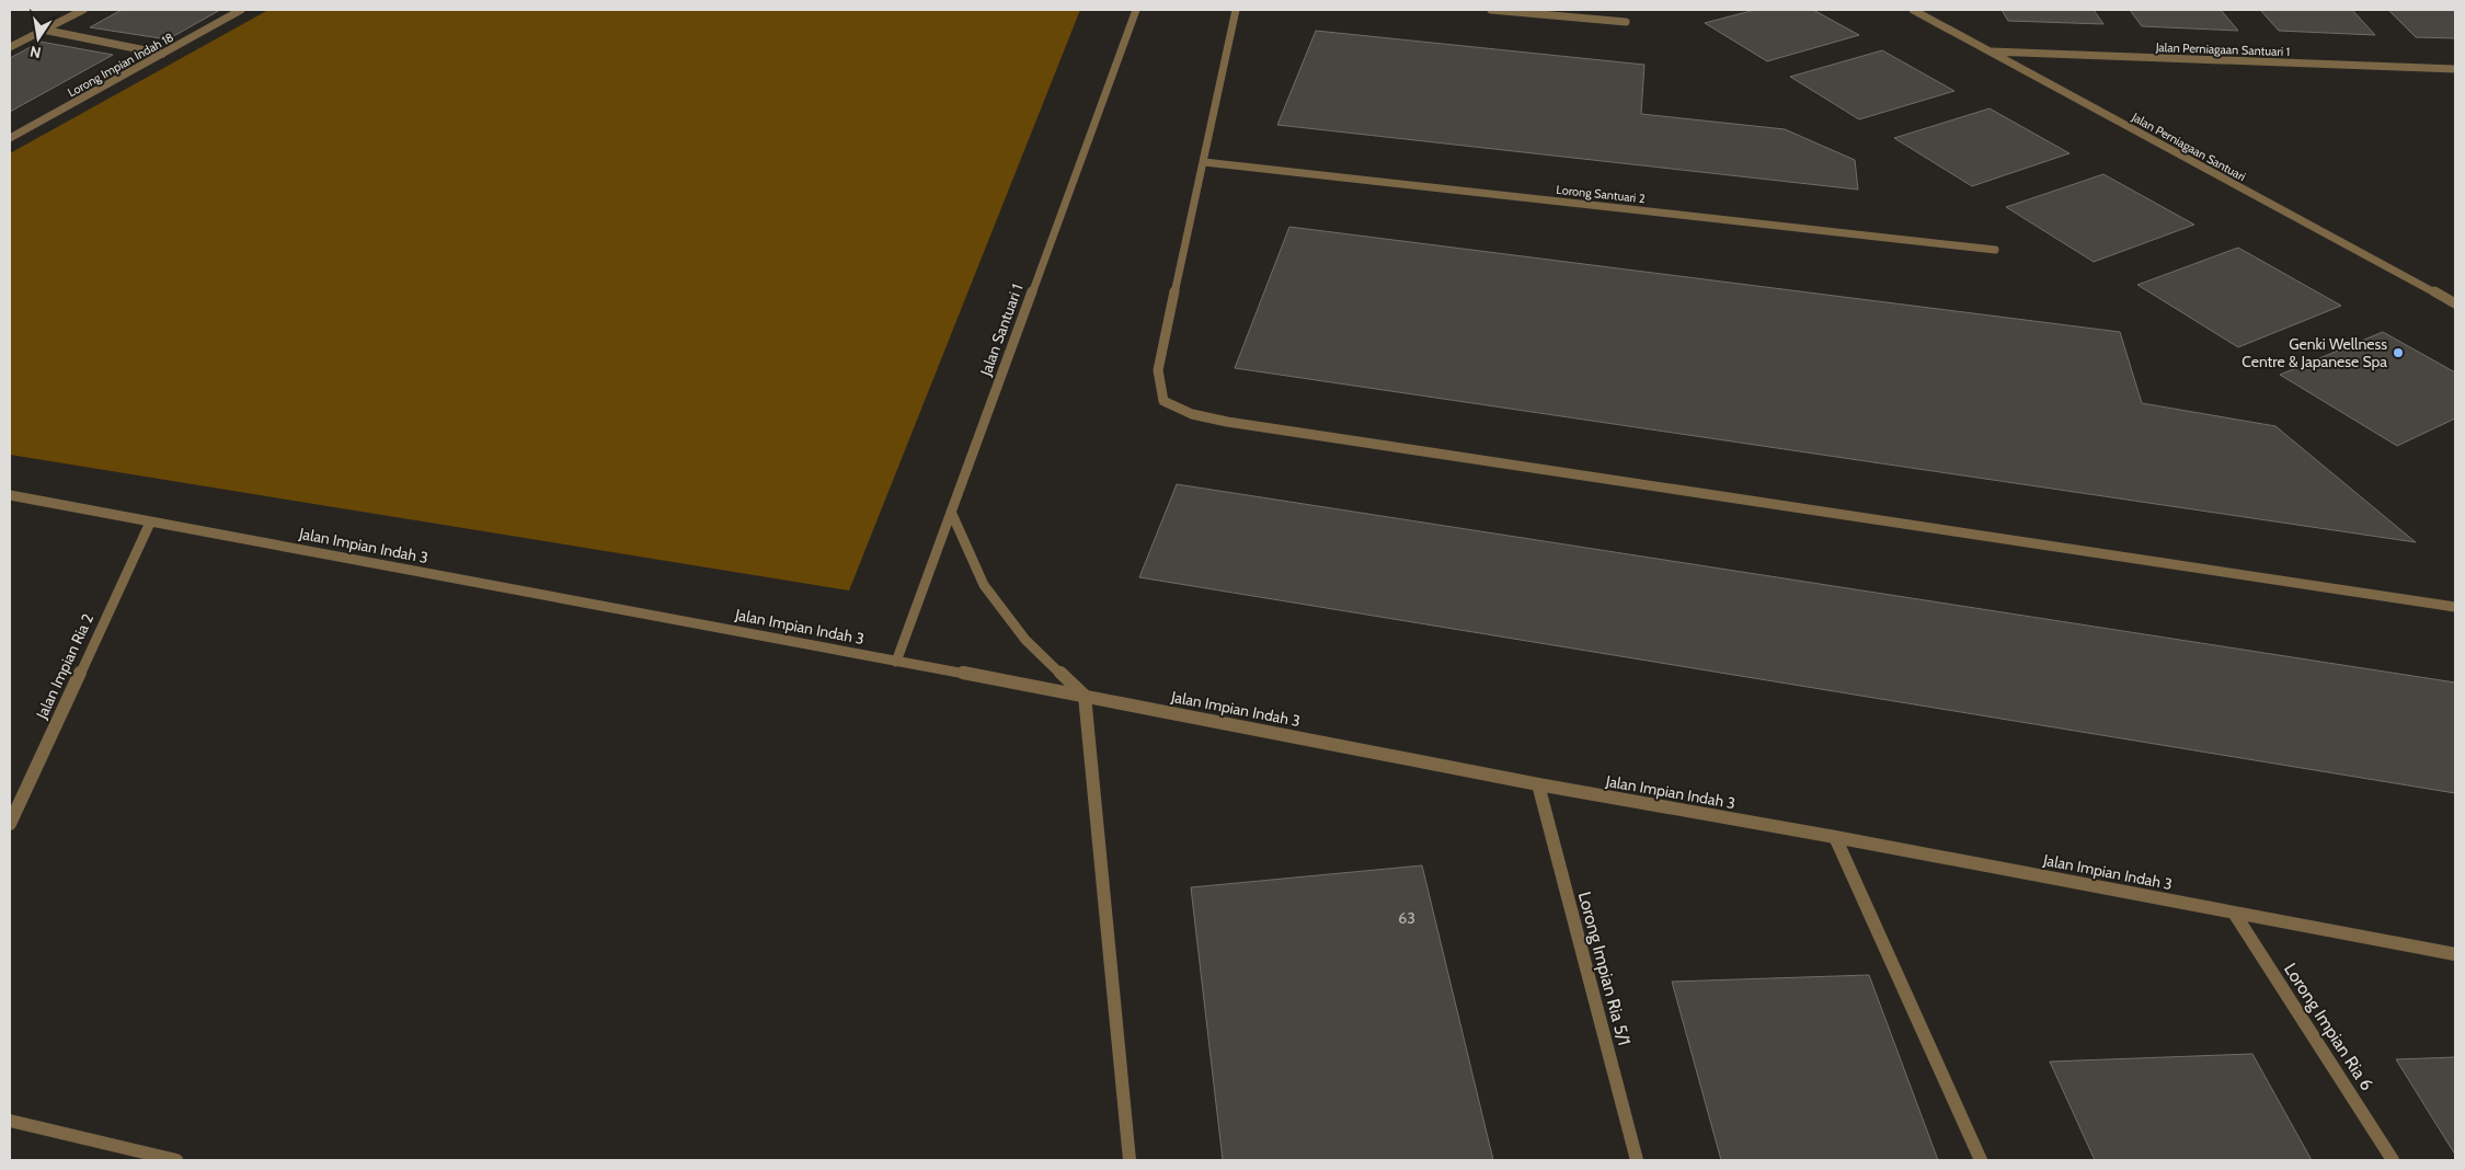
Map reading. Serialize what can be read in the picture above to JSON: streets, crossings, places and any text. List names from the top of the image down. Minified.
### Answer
{"streets":{"street":["Jalan Perniagaan Santuari 1","Lorong Impian Indah 18","Jalan Perniagaan Santuari","Lorong Santuari 2","Jalan Santuari 1","Jalan Impian Indah 3","Jalan Impian Ria 2","Lorong Impian Ria 5/1","Lorong Impian Ria 6"]},"crossings":[["Jalan Perniagaan Santuari 1","Jalan Perniagaan Santuari"],["Jalan Santuari 1","Jalan Impian Indah 3"],["Jalan Impian Indah 3","Jalan Impian Ria 2"],["Jalan Impian Indah 3","Lorong Impian Ria 5/1"],["Jalan Impian Indah 3","Lorong Impian Ria 6"]],"places":["Genki Wellness Centre & Japanese Spa"],"house_numbers":["63"],"north":"bottom"}
